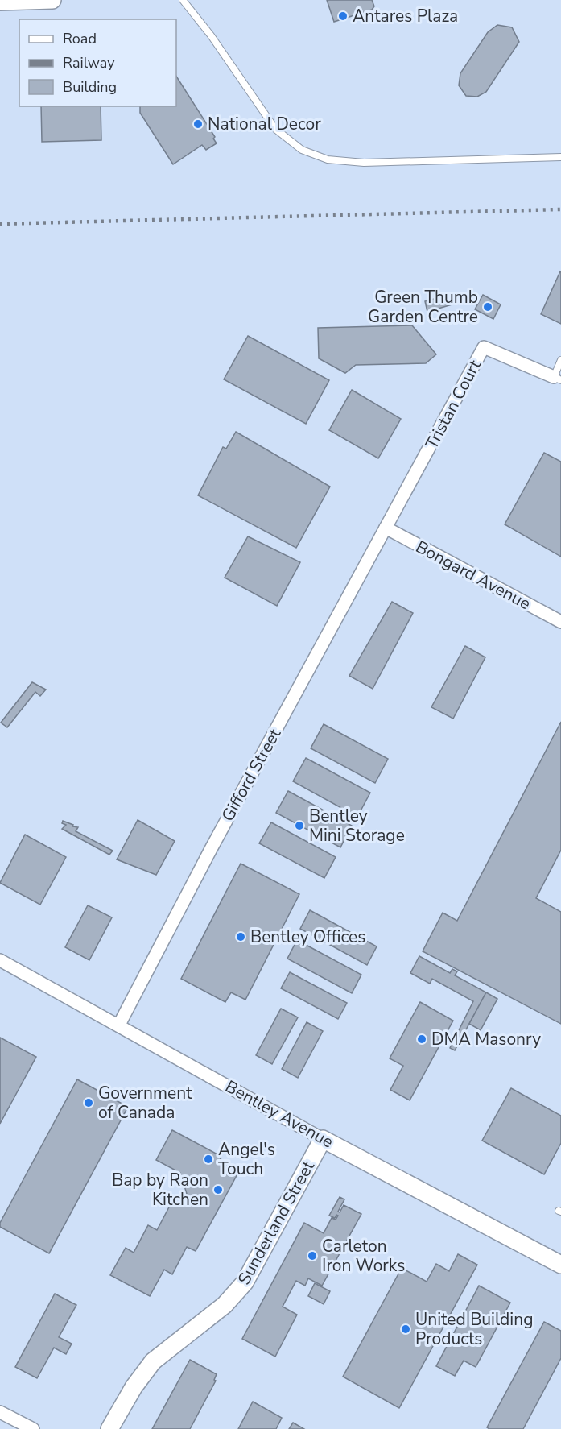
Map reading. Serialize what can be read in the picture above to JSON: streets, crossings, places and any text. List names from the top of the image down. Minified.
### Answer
{"streets":{"street":["Tristan Court","Bongard Avenue","Gifford Street","Bentley Avenue","Sunderland Street"]},"crossings":[["Tristan Court","Bongard Avenue"],["Tristan Court","Gifford Street"],["Bongard Avenue","Gifford Street"],["Gifford Street","Bentley Avenue"],["Bentley Avenue","Sunderland Street"]],"places":["Antares Plaza","National Decor","Green Thumb Garden Centre","Bentley Mini Storage","Bentley Offices","DMA Masonry","Government of Canada","Angel's Touch","Bap by Raon Kitchen","Carleton Iron Works","United Building Products"],"legend":["Road","Railway","Building"]}
